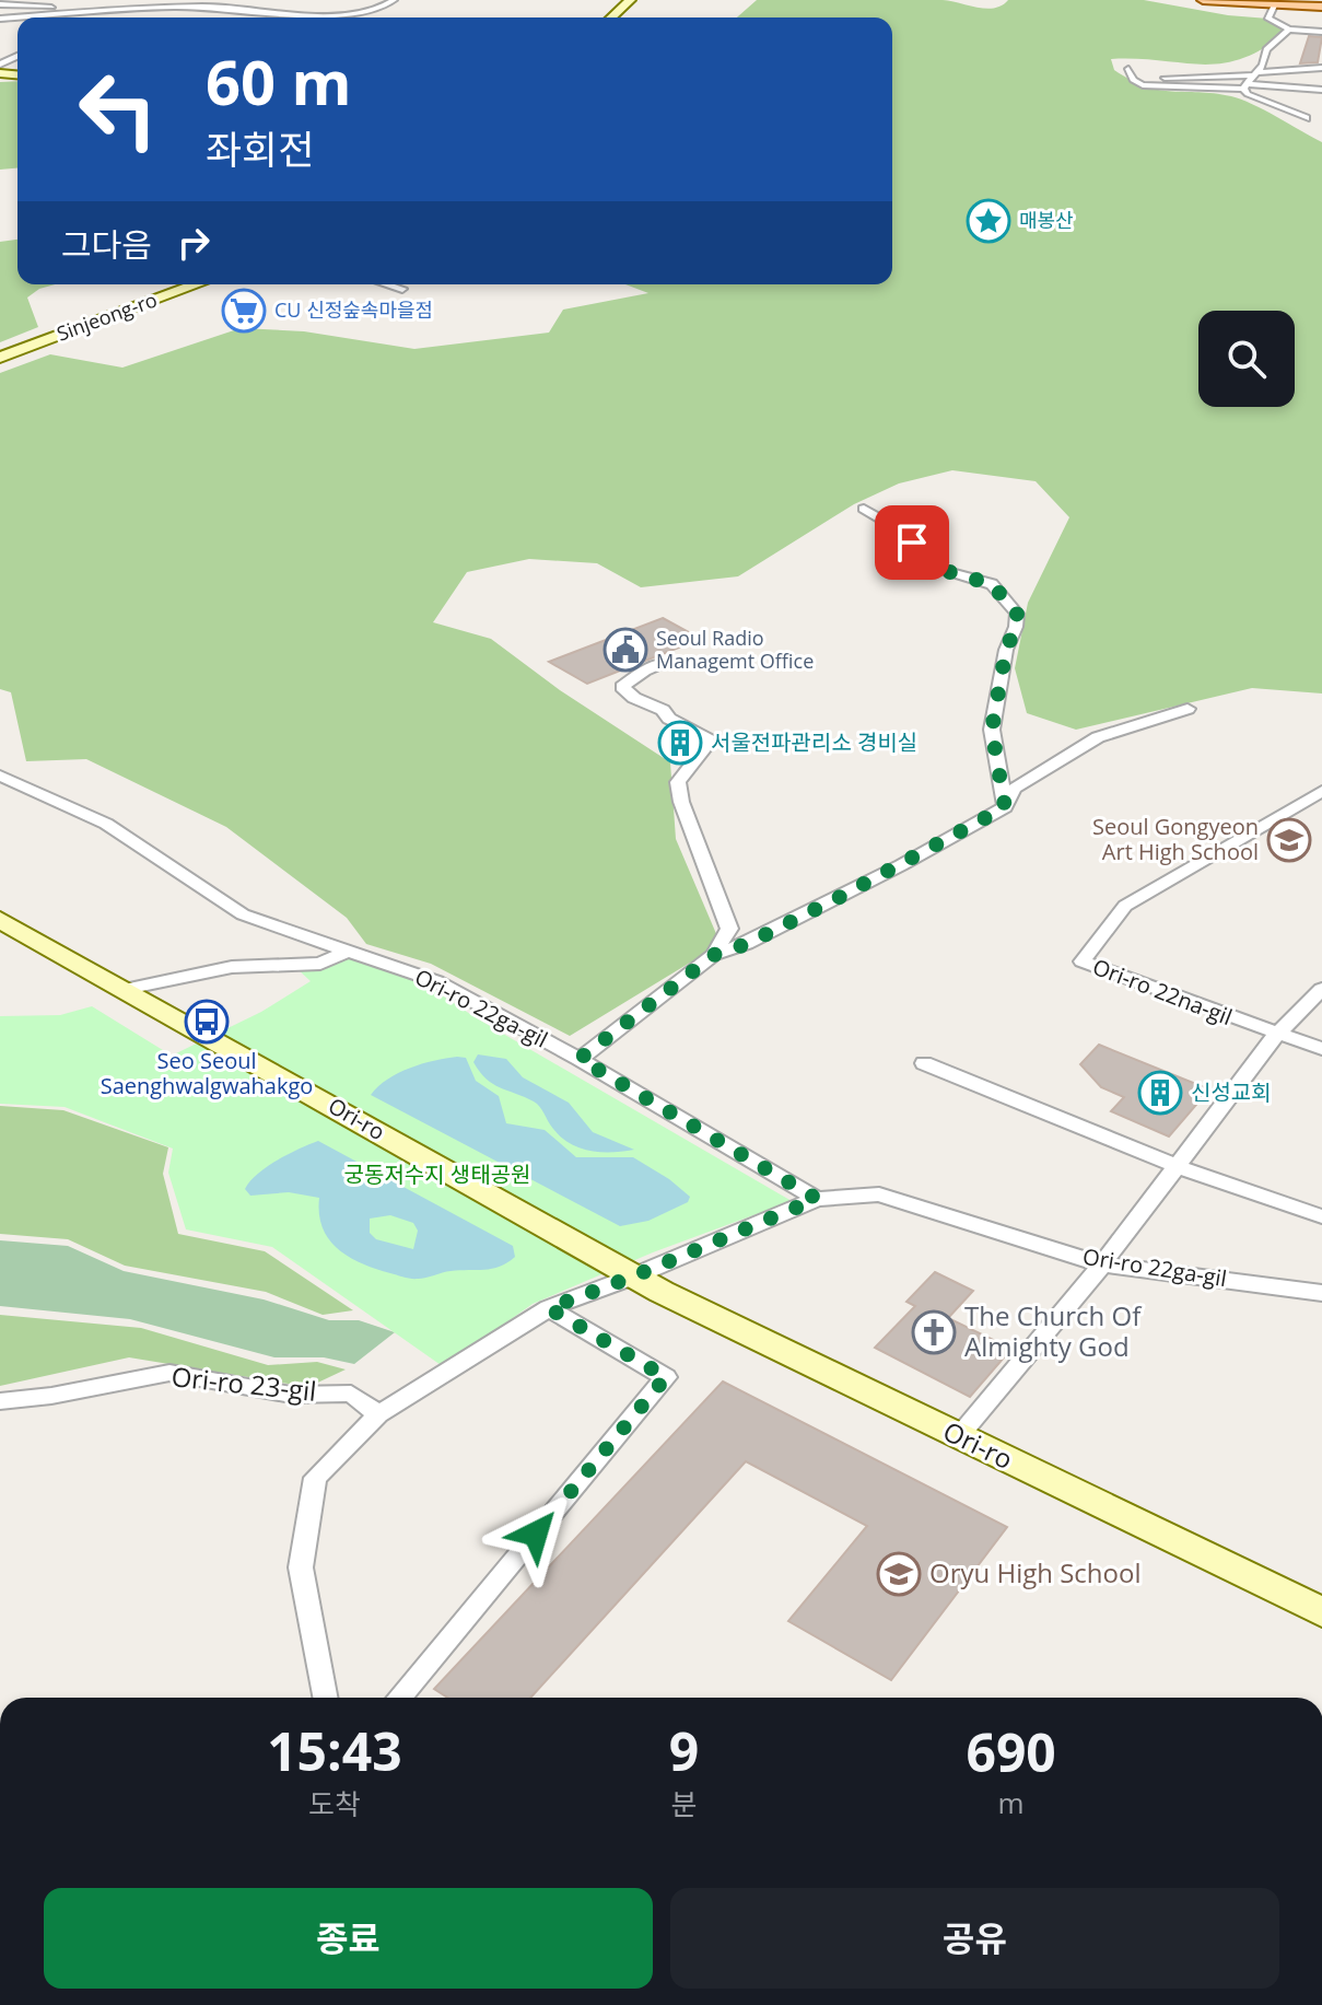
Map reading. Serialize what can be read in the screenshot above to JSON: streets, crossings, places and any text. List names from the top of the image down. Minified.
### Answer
{"streets":{"main road":["Sinjeong-ro","Ori-ro"],"street":["Ori-ro 22na-gil","Ori-ro 22ga-gil","Ori-ro 23-gil"]},"parks":["궁동저수지 생태공원"],"places":{"place":["매봉산"],"supermarket":["CU 신정숲속마을점"],"public building":["Seoul Radio Managemt Office"],"building":["서울전파관리소 경비실","신성교회"],"school or university":["Seoul Gongyeon Art High School","Oryu High School"],"bus stop":["Seo Seoul Saenghwalgwahakgo"],"church":["The Church Of Almighty God"]},"page":{"turn":["60 m","좌회전"],"then":"그다음","eta":["15:43","도착","9","분","690","m"],"buttons":["종료","공유"]}}
